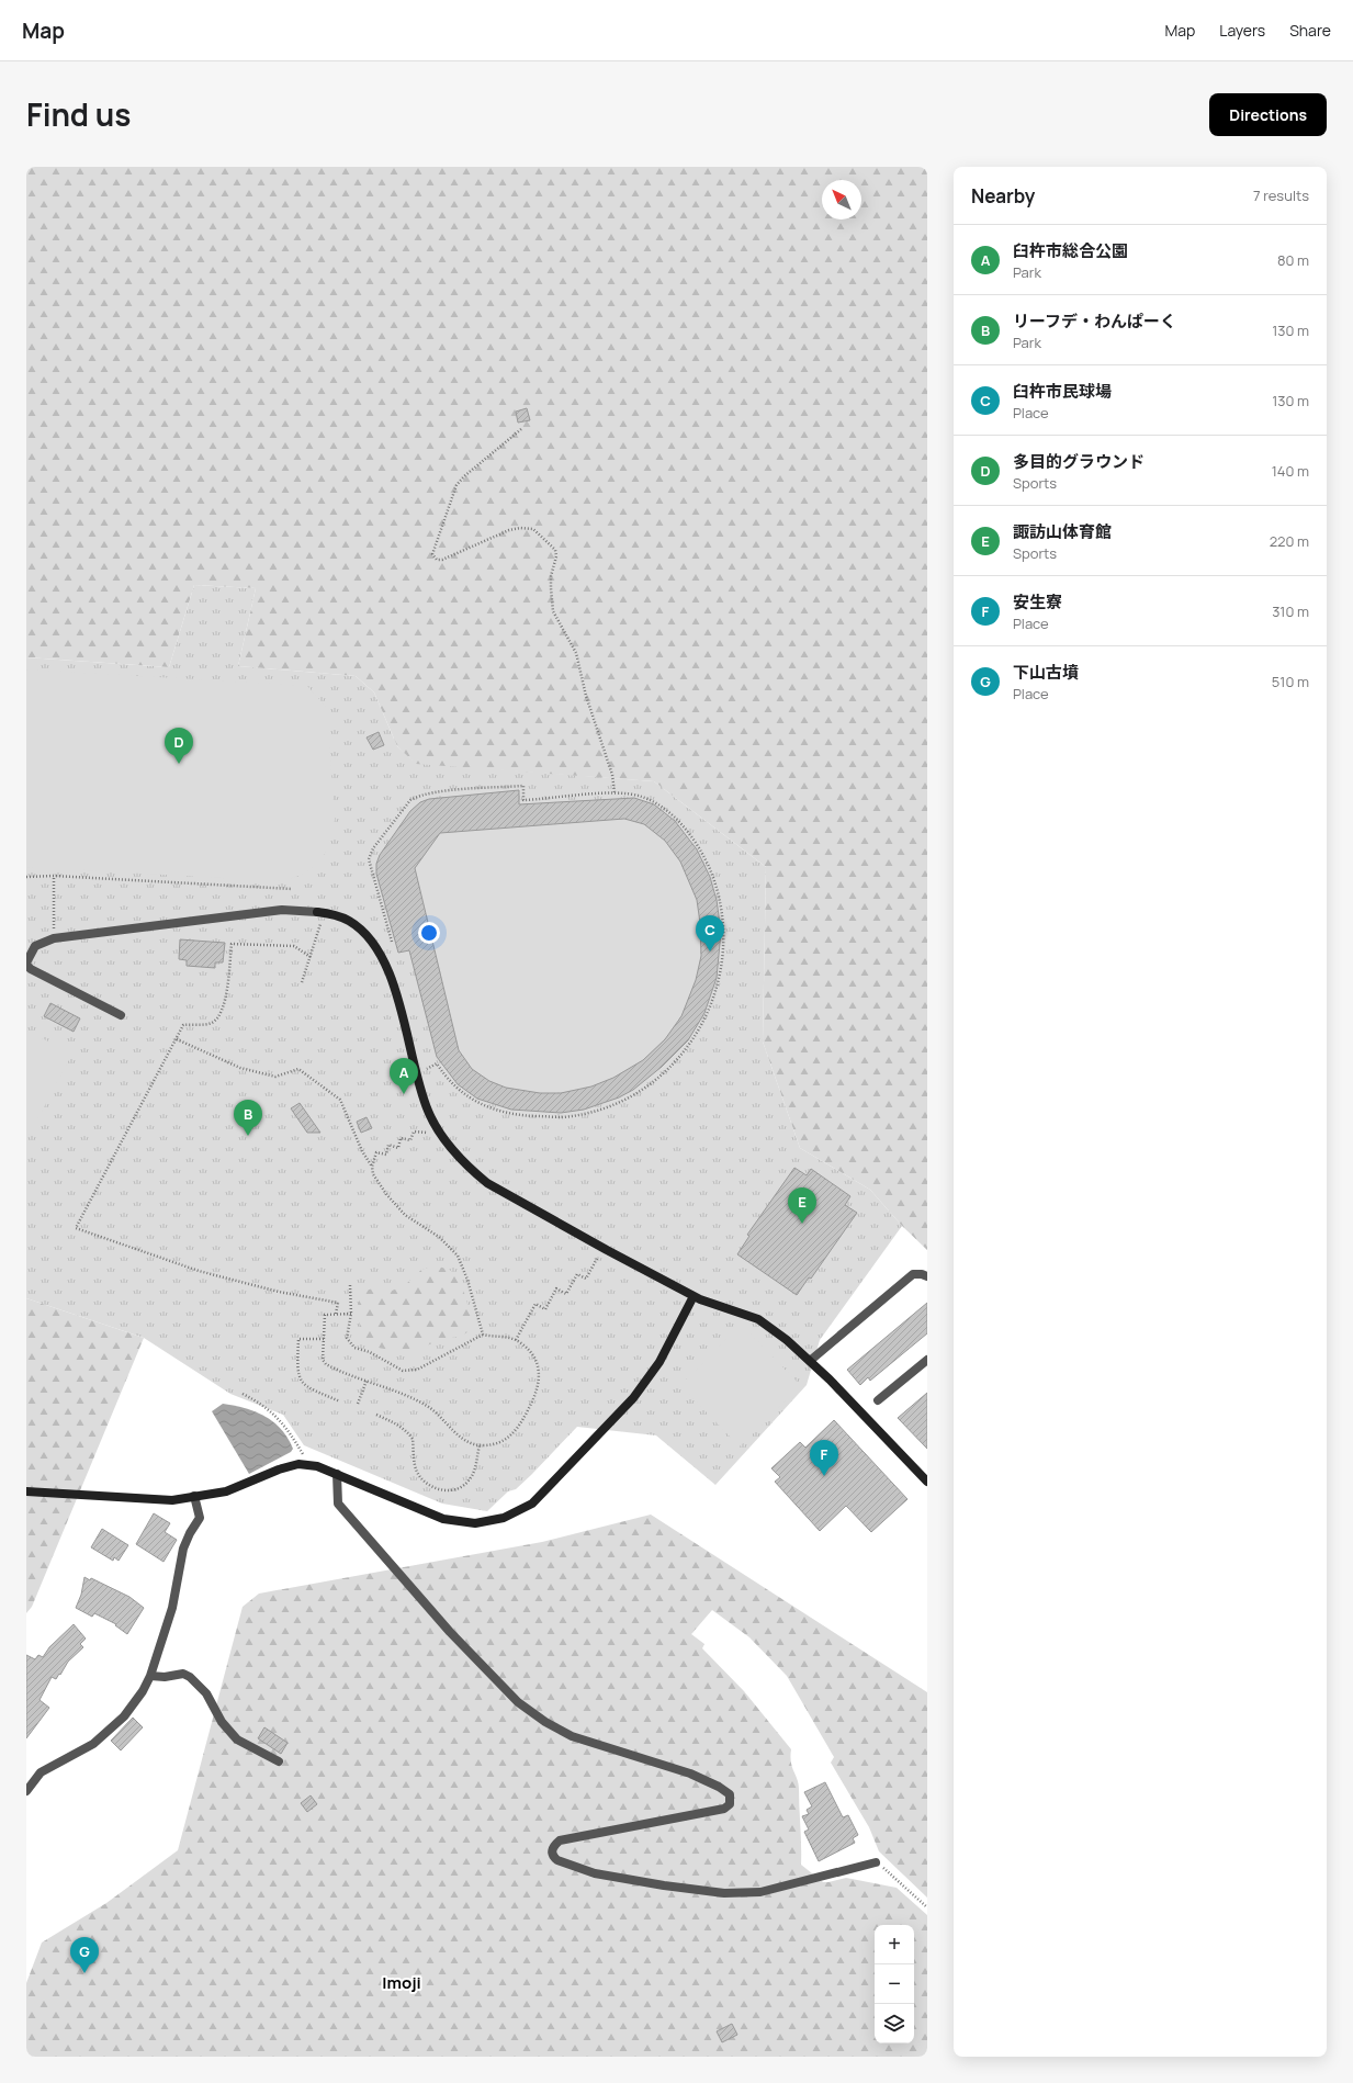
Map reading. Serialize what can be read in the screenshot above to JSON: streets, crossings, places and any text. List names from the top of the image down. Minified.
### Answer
{"districts":["Imoji"],"north":"top left","page":{"header":"Map","nav":["Map","Layers","Share"],"title":"Find us","buttons":"Directions","heading":["Nearby","7 results"],"list":[{"mark":"A","name":"臼杵市総合公園","note":"Park","value":"80 m"},{"mark":"B","name":"リーフデ・わんぱーく","note":"Park","value":"130 m"},{"mark":"C","name":"臼杵市民球場","note":"Place","value":"130 m"},{"mark":"D","name":"多目的グラウンド","note":"Sports","value":"140 m"},{"mark":"E","name":"諏訪山体育館","note":"Sports","value":"220 m"},{"mark":"F","name":"安生寮","note":"Place","value":"310 m"},{"mark":"G","name":"下山古墳","note":"Place","value":"510 m"}],"pins":["D","C","A","B","E","F","G"],"map_buttons":["+","−"]}}
